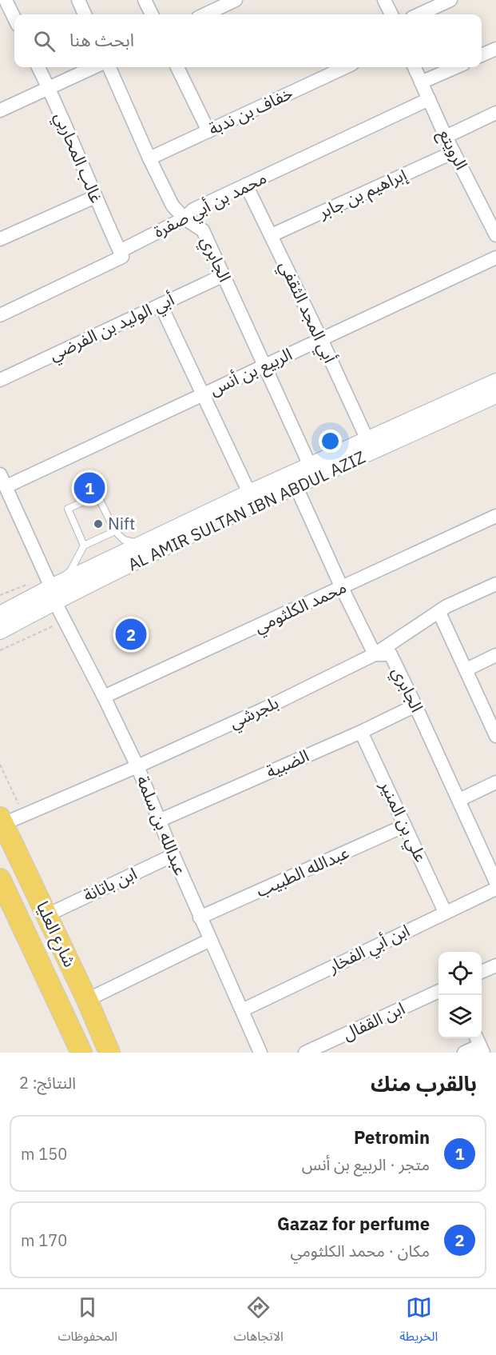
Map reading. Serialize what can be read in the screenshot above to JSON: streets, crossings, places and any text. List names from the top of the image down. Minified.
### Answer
{"streets":{"main road":["شارع العليا"],"street":["خفاف بن ندبة","الرويتع","غالب المحاربي","إبراهيم بن جابر","محمد بن أبي صفرة","الجابري","أبي المجد الثقفي","أبي الوليد بن الفرضي","الربيع بن أنس","AL AMIR SULTAN IBN ABDUL AZIZ","محمد الكلثومي","بلجرشي","الضبية","علي بن المنير","عبدالله بن سلمة","عبدالله الطبيب","ابن باتانة","ابن أبي الفخار","ابن القفال"]},"crossings":[["خفاف بن ندبة","الجابري"],["الرويتع","إبراهيم بن جابر"],["الرويتع","محمد بن أبي صفرة"],["غالب المحاربي","محمد بن أبي صفرة"],["إبراهيم بن جابر","أبي المجد الثقفي"],["محمد بن أبي صفرة","الجابري"],["محمد بن أبي صفرة","أبي المجد الثقفي"],["الجابري","أبي الوليد بن الفرضي"],["الجابري","الربيع بن أنس"],["الجابري","AL AMIR SULTAN IBN ABDUL AZIZ"],["الجابري","محمد الكلثومي"],["الجابري","بلجرشي"],["الجابري","الضبية"],["أبي المجد الثقفي","الربيع بن أنس"],["أبي المجد الثقفي","AL AMIR SULTAN IBN ABDUL AZIZ"],["الربيع بن أنس","عبدالله بن سلمة"],["AL AMIR SULTAN IBN ABDUL AZIZ","عبدالله بن سلمة"],["محمد الكلثومي","عبدالله بن سلمة"],["بلجرشي","عبدالله بن سلمة"],["بلجرشي","شارع العليا"],["الضبية","علي بن المنير"],["الضبية","عبدالله بن سلمة"],["علي بن المنير","عبدالله الطبيب"],["علي بن المنير","ابن أبي الفخار"],["عبدالله بن سلمة","عبدالله الطبيب"],["عبدالله بن سلمة","ابن باتانة"],["عبدالله بن سلمة","ابن أبي الفخار"],["ابن باتانة","شارع العليا"]],"places":["Nift"],"page":{"search":"ابحث هنا","pins":["1","2"],"heading":["بالقرب منك","النتائج: 2"],"list":[{"mark":"1","name":"Petromin","note":"متجر · الربيع بن أنس","value":"150 m"},{"mark":"2","name":"Gazaz for perfume","note":"مكان · محمد الكلثومي","value":"170 m"}],"nav":["الخريطة","الاتجاهات","المحفوظات"]}}
